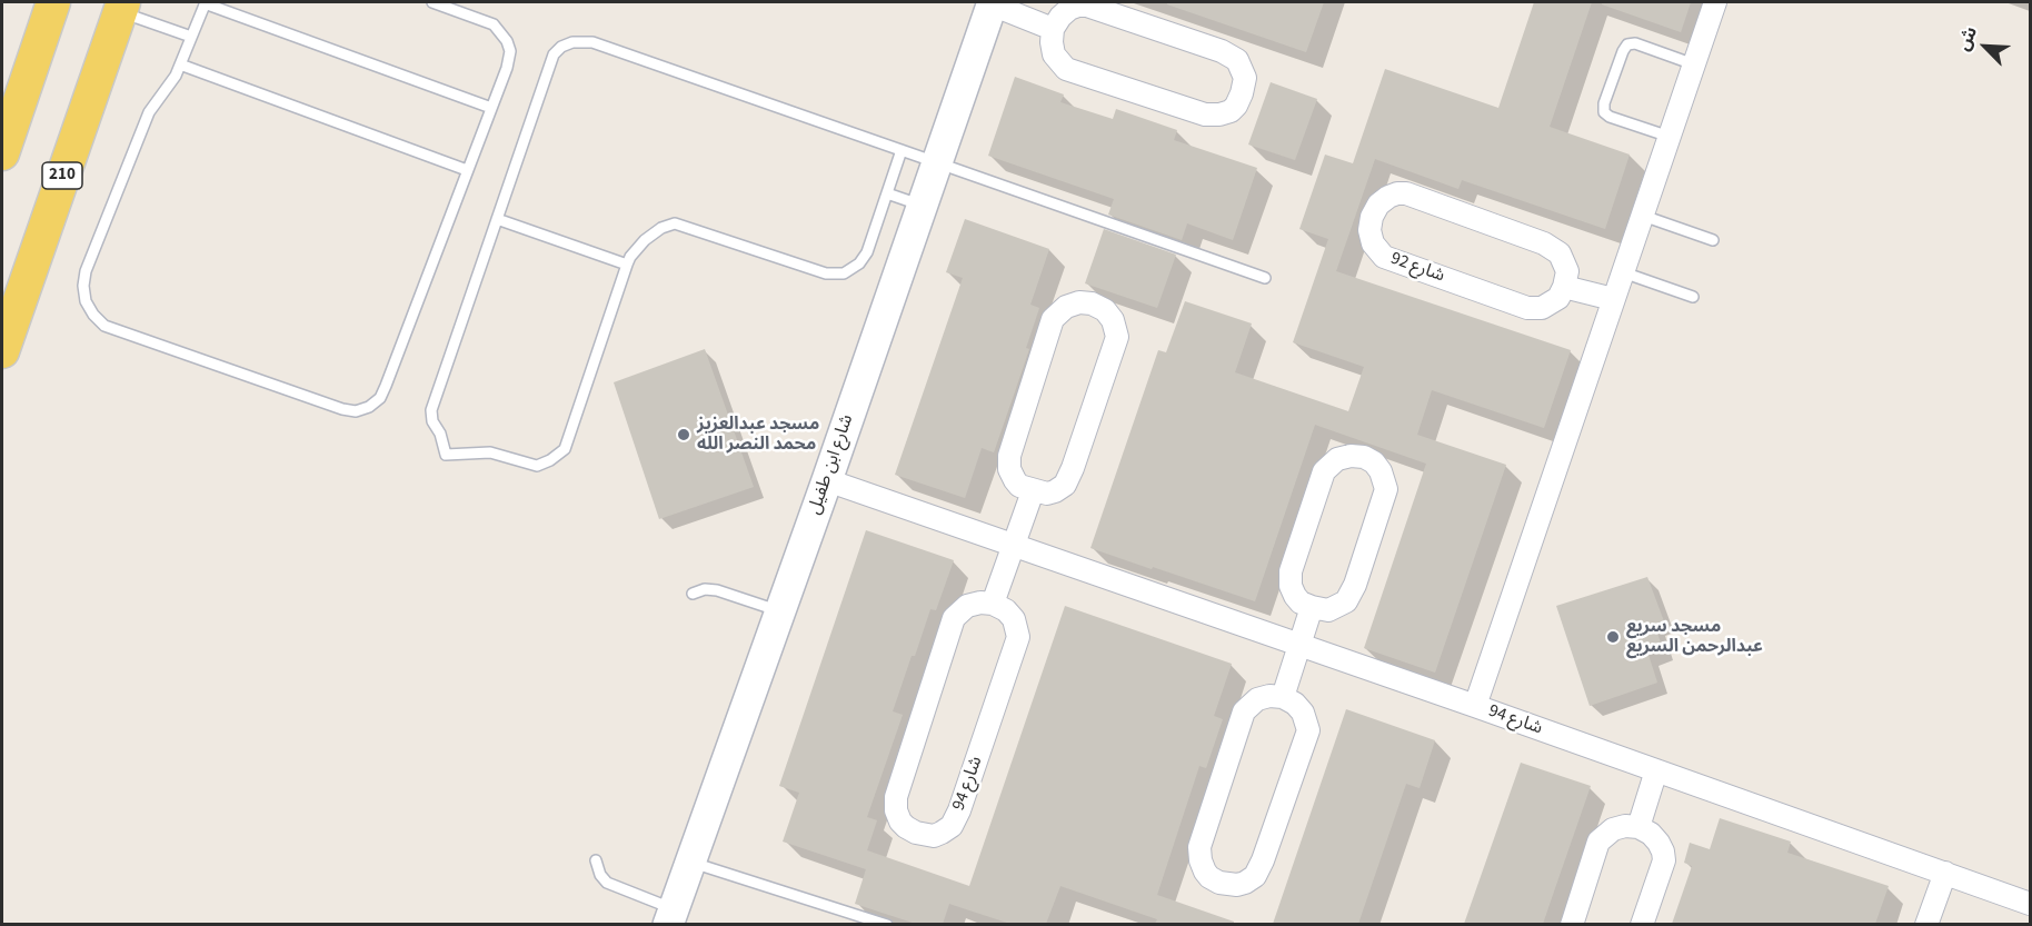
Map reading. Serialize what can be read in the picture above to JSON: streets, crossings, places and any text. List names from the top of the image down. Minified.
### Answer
{"streets":{"main road":["210"],"street":["شارع 92","شارع ابن طفيل","شارع 94"]},"crossings":[["شارع ابن طفيل","شارع 94"]],"places":["مسجد عبدالعزيز محمد النصر الله","مسجد سريع عبدالرحمن السريع"],"north":"top left"}
